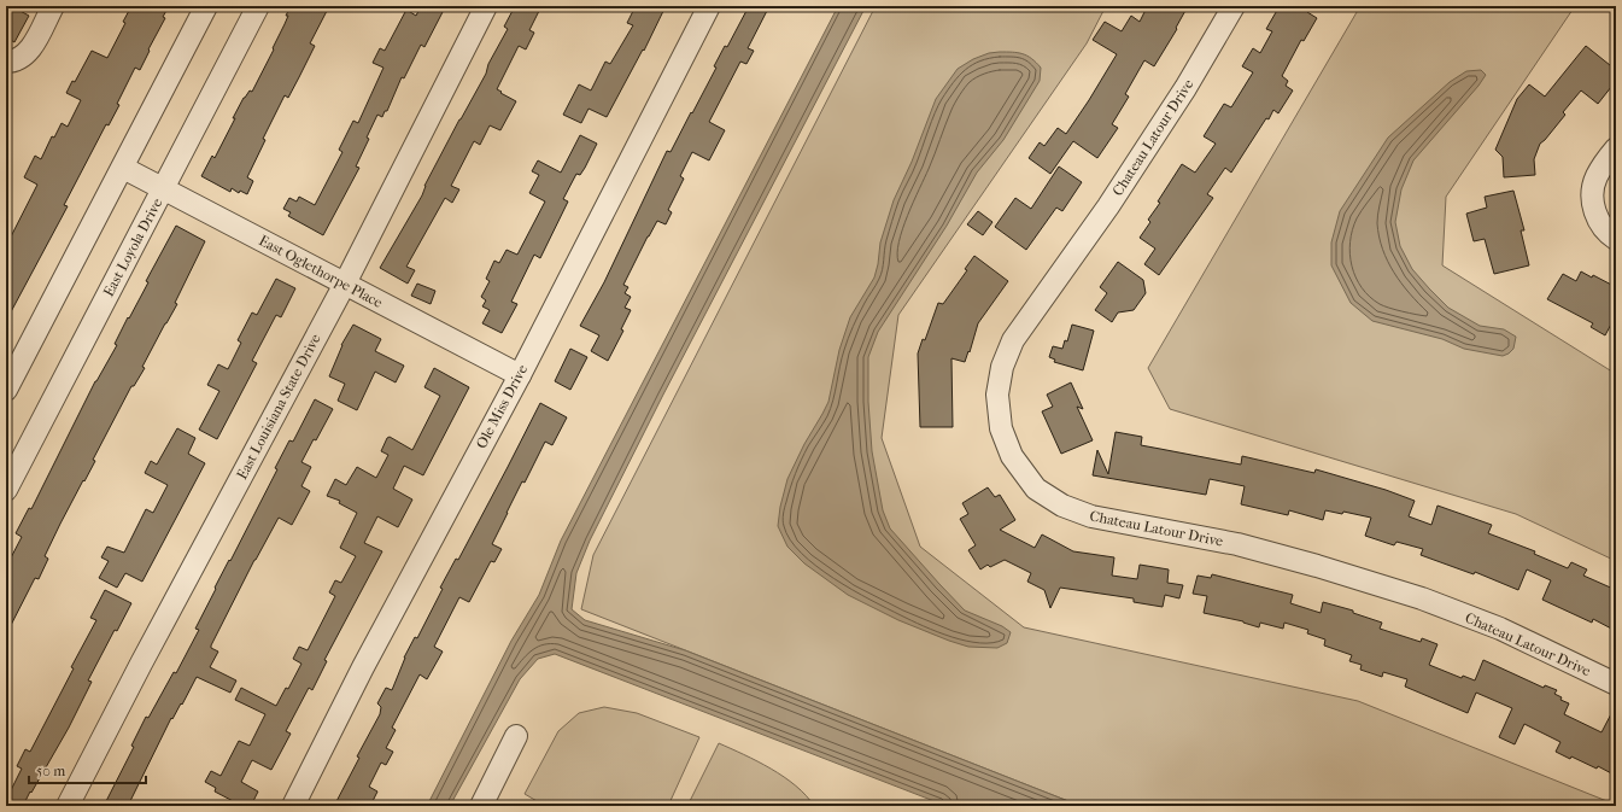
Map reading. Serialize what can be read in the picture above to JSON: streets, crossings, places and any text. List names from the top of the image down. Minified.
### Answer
{"streets":{"street":["Chateau Latour Drive","East Loyola Drive","East Oglethorpe Place","East Louisiana State Drive","Ole Miss Drive"]},"crossings":[["East Loyola Drive","East Oglethorpe Place"],["East Oglethorpe Place","East Louisiana State Drive"],["East Oglethorpe Place","Ole Miss Drive"]],"scale_bar":"50 m"}
